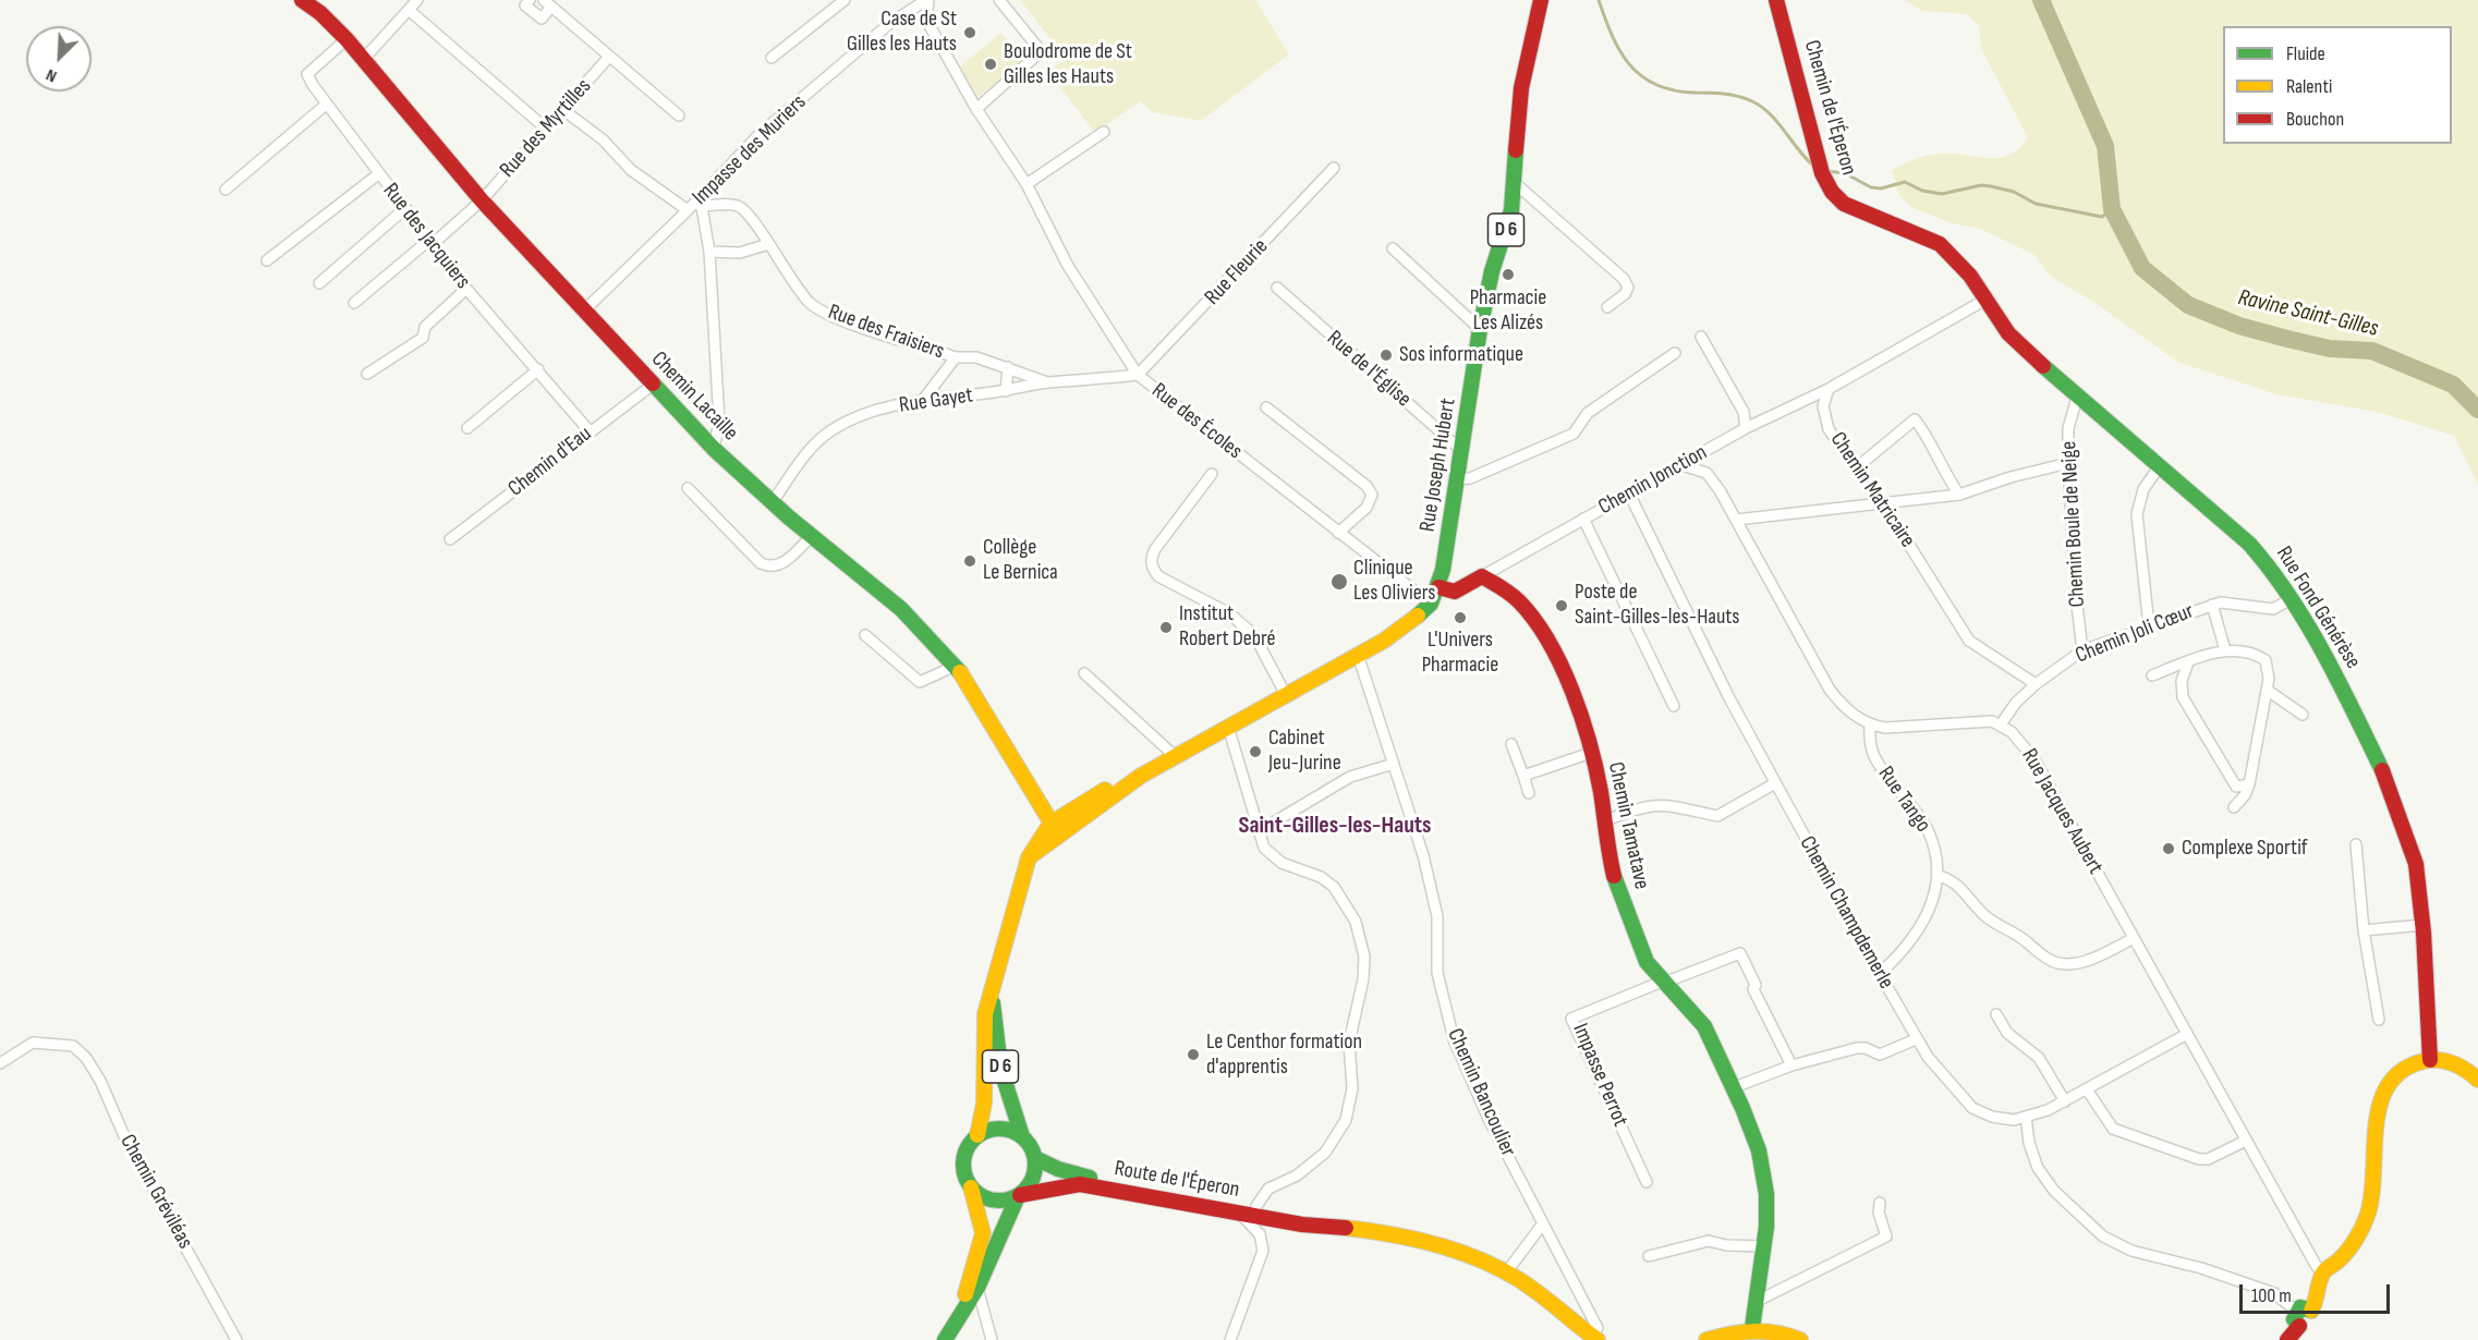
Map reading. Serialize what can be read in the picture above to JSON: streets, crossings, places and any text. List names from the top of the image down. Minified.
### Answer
{"streets":{"street":["Chemin de l'Éperon","Rue des Myrtilles","Impasse des Muriers","D 6","Rue des Jacquiers","Rue Fleurie","Rue des Fraisiers","Rue de l'Église","Chemin Lacaille","Rue Gayet","Rue des Écoles","Chemin d'Eau","Rue Joseph Hubert","Chemin Jonction","Chemin Matricaire","Chemin Boule de Neige","Rue Fond Générèse","Chemin Joli Cœur","Rue Tango","Rue Jacques Aubert","Chemin Tamatave","Chemin Champdemerle","Impasse Perrot","Chemin Bancoulier","Route de l'Éperon","Chemin Gréviléas"]},"crossings":[["Chemin de l'Éperon","Rue Fond Générèse"],["Rue des Myrtilles","Rue des Jacquiers"],["Rue des Myrtilles","Chemin Lacaille"],["Impasse des Muriers","Rue des Fraisiers"],["Impasse des Muriers","Chemin Lacaille"],["Impasse des Muriers","Rue des Écoles"],["Rue des Jacquiers","Chemin Lacaille"],["Rue des Jacquiers","Chemin d'Eau"],["Rue Fleurie","Rue Gayet"],["Rue Fleurie","Rue des Écoles"],["Rue des Fraisiers","Rue Gayet"],["Rue de l'Église","Rue Joseph Hubert"],["Chemin Lacaille","Rue Gayet"],["Chemin Lacaille","Chemin d'Eau"],["Chemin Lacaille","Rue Joseph Hubert"],["Rue Gayet","Rue des Écoles"],["Rue des Écoles","Rue Joseph Hubert"],["Rue Joseph Hubert","Chemin Bancoulier"],["Rue Joseph Hubert","Route de l'Éperon"],["Chemin Jonction","Chemin Matricaire"],["Chemin Jonction","Chemin Tamatave"],["Chemin Jonction","Chemin Champdemerle"],["Chemin Matricaire","Chemin Joli Cœur"],["Chemin Boule de Neige","Rue Fond Générèse"],["Chemin Boule de Neige","Chemin Joli Cœur"],["Rue Fond Générèse","Chemin Joli Cœur"],["Chemin Joli Cœur","Rue Jacques Aubert"],["Rue Tango","Chemin Champdemerle"],["Rue Jacques Aubert","Chemin Champdemerle"],["Chemin Tamatave","Impasse Perrot"],["Chemin Bancoulier","Route de l'Éperon"]],"districts":["Saint-Gilles-les-Hauts"],"water":["Ravine Saint-Gilles"],"places":["Case de St Gilles les Hauts","Boulodrome de St Gilles les Hauts","Pharmacie Les Alizés","Sos informatique","Collège Le Bernica","Clinique Les Oliviers","Poste de Saint-Gilles-les-Hauts","L'Univers Pharmacie","Institut Robert Debré","Cabinet Jeu-Jurine","Complexe Sportif","Le Centhor formation d'apprentis"],"legend":["Fluide","Ralenti","Bouchon"],"scale_bar":"100 m","north":"bottom left"}
